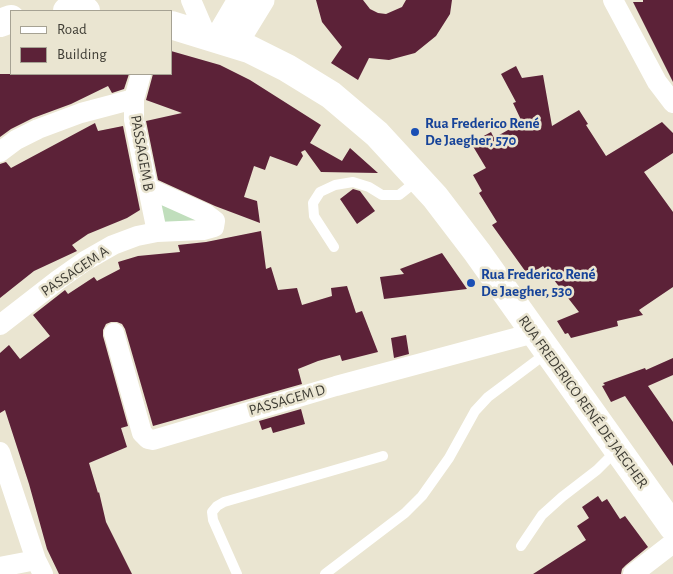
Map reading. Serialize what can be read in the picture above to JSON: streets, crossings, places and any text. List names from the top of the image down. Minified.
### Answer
{"streets":{"main road":["RUA FREDERICO RENÉ DE JAEGHER"],"street":["PASSAGEM B","PASSAGEM A","PASSAGEM D"]},"crossings":[["PASSAGEM B","PASSAGEM A"],["PASSAGEM D","RUA FREDERICO RENÉ DE JAEGHER"]],"places":["Rua Frederico René De Jaegher, 570","Rua Frederico René De Jaegher, 530"],"legend":["Road","Building"]}
